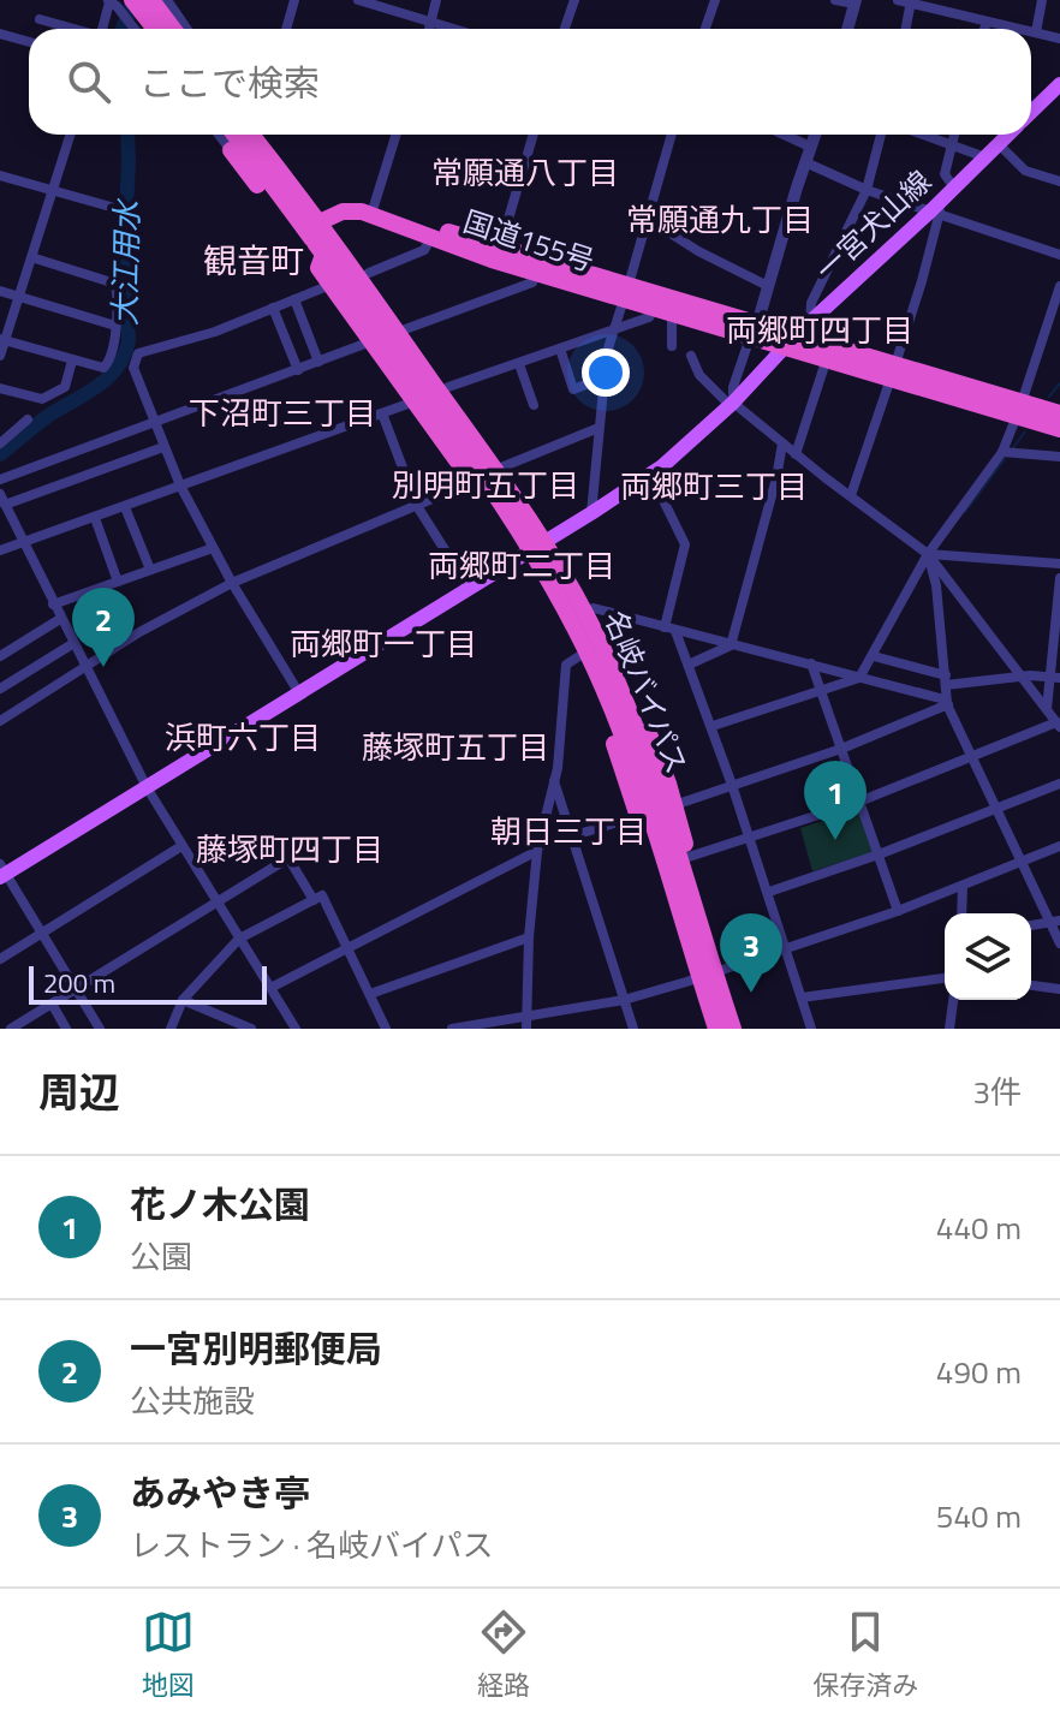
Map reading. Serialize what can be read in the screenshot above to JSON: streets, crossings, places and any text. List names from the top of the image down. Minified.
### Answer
{"streets":{"highway":["国道155号","名岐バイパス"],"main road":["一宮犬山線"]},"crossings":[["一宮犬山線","国道155号"],["一宮犬山線","名岐バイパス"],["国道155号","名岐バイパス"]],"districts":["常願通八丁目","常願通九丁目","観音町","両郷町四丁目","下沼町三丁目","別明町五丁目","両郷町三丁目","両郷町二丁目","両郷町一丁目","浜町六丁目","藤塚町五丁目","朝日三丁目","藤塚町四丁目"],"water":["大江用水"],"scale_bar":"200 m","page":{"search":"ここで検索","pins":["2","1","3"],"scale":"200 m","heading":["周辺","3件"],"list":[{"mark":"1","name":"花ノ木公園","note":"公園","value":"440 m"},{"mark":"2","name":"一宮別明郵便局","note":"公共施設","value":"490 m"},{"mark":"3","name":"あみやき亭","note":"レストラン · 名岐バイパス","value":"540 m"}],"nav":["地図","経路","保存済み"]}}
